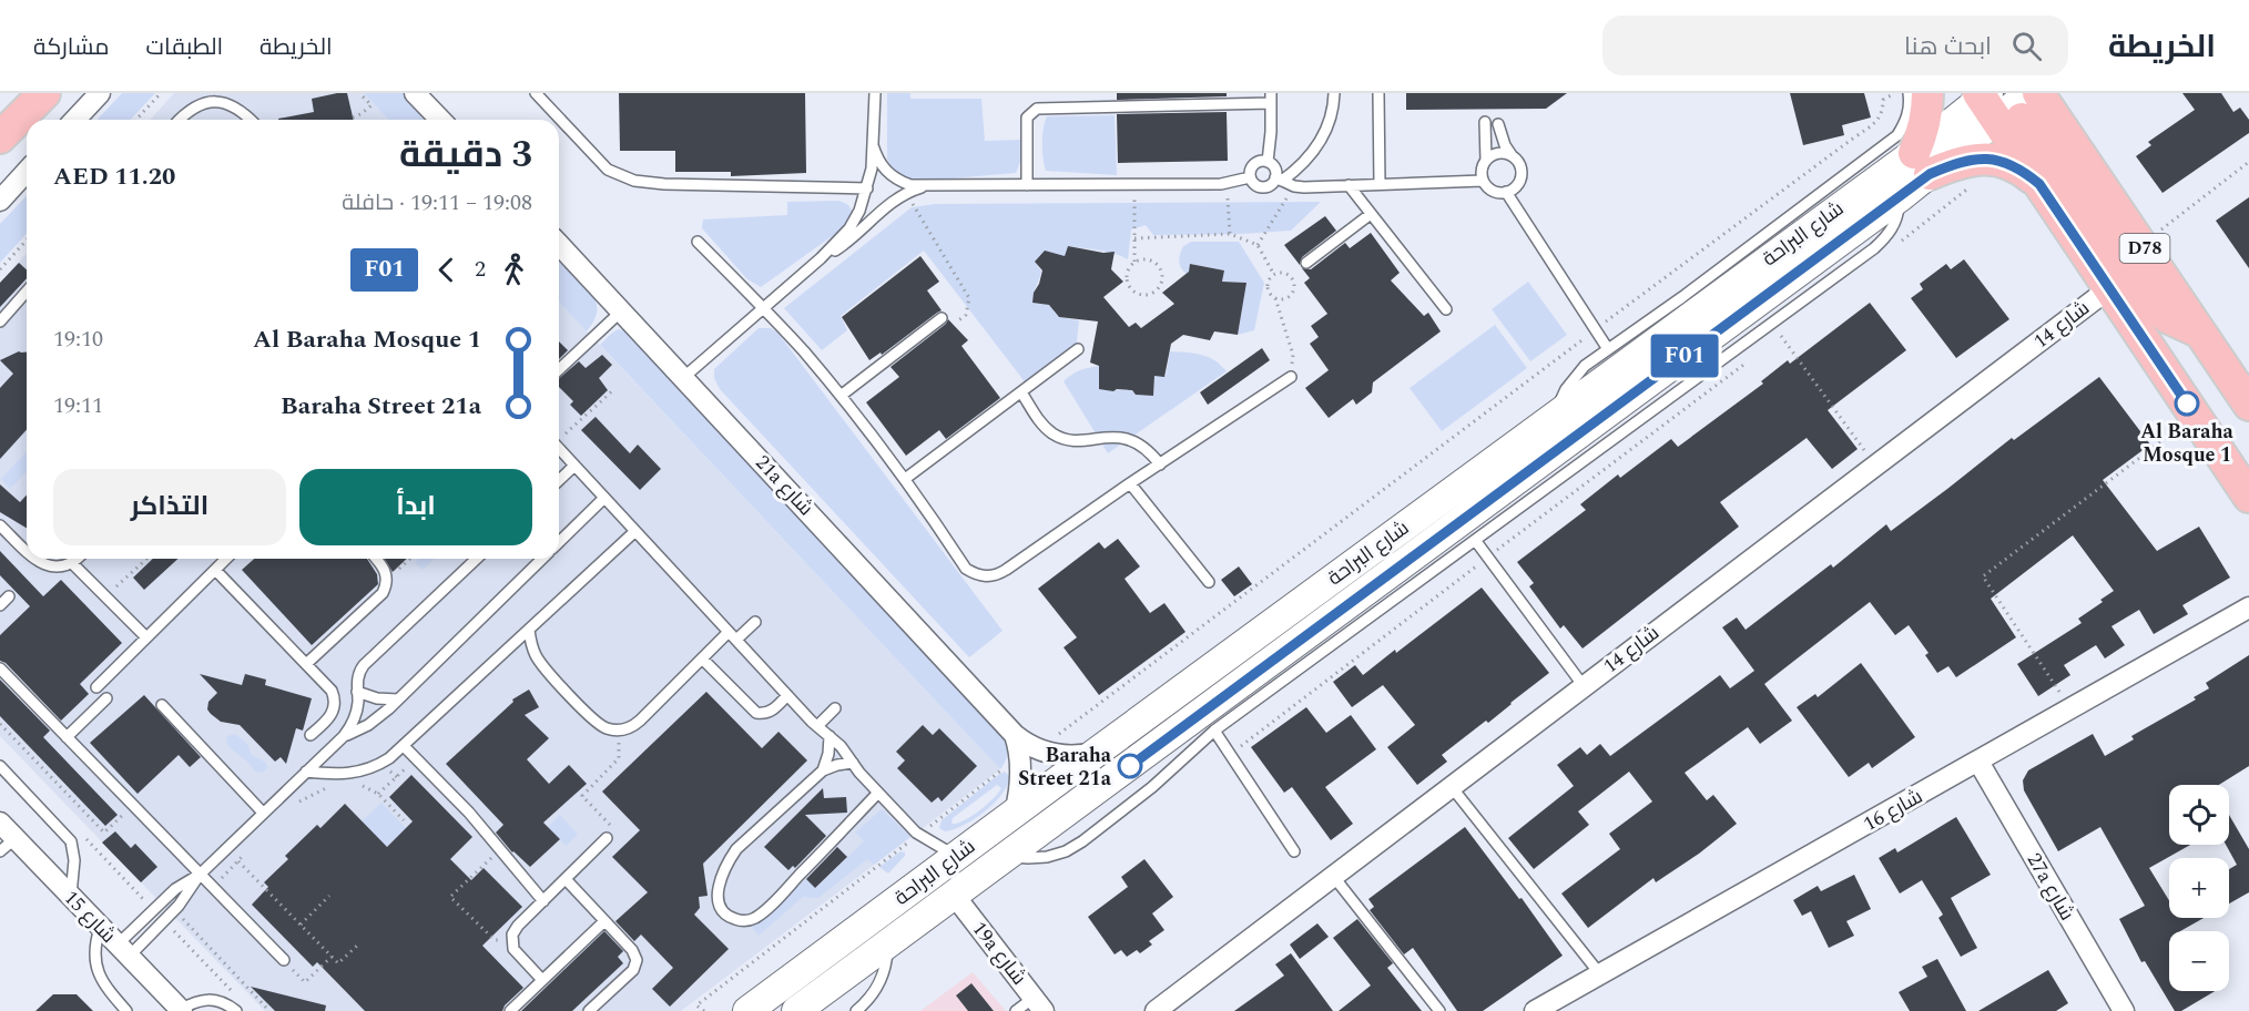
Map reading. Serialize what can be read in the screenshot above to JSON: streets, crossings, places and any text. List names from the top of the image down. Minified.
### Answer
{"streets":{"main road":["D78"],"street":["شارع البراحة","شارع 14","21a شارع","شارع 16","27a شارع","شارع 15","19a شارع"]},"crossings":[["شارع البراحة","D78"],["شارع البراحة","21a شارع"],["شارع البراحة","19a شارع"],["D78","شارع 14"],["شارع 16","27a شارع"]],"places":["Al Baraha Mosque 1","Baraha Street 21a"],"lines":["bus line F01"],"page":{"header":"الخريطة","search":"ابحث هنا","nav":["الخريطة","الطبقات","مشاركة"],"on_map":"F01","heading":["3 دقيقة","19:08 – 19:11 · حافلة","AED 11.20"],"legs":["2","F01"],"list":[{"name":"Al Baraha Mosque 1","value":"19:10"},{"name":"Baraha Street 21a","value":"19:11"}],"buttons":["ابدأ","التذاكر"],"map_buttons":["+","−"]}}
